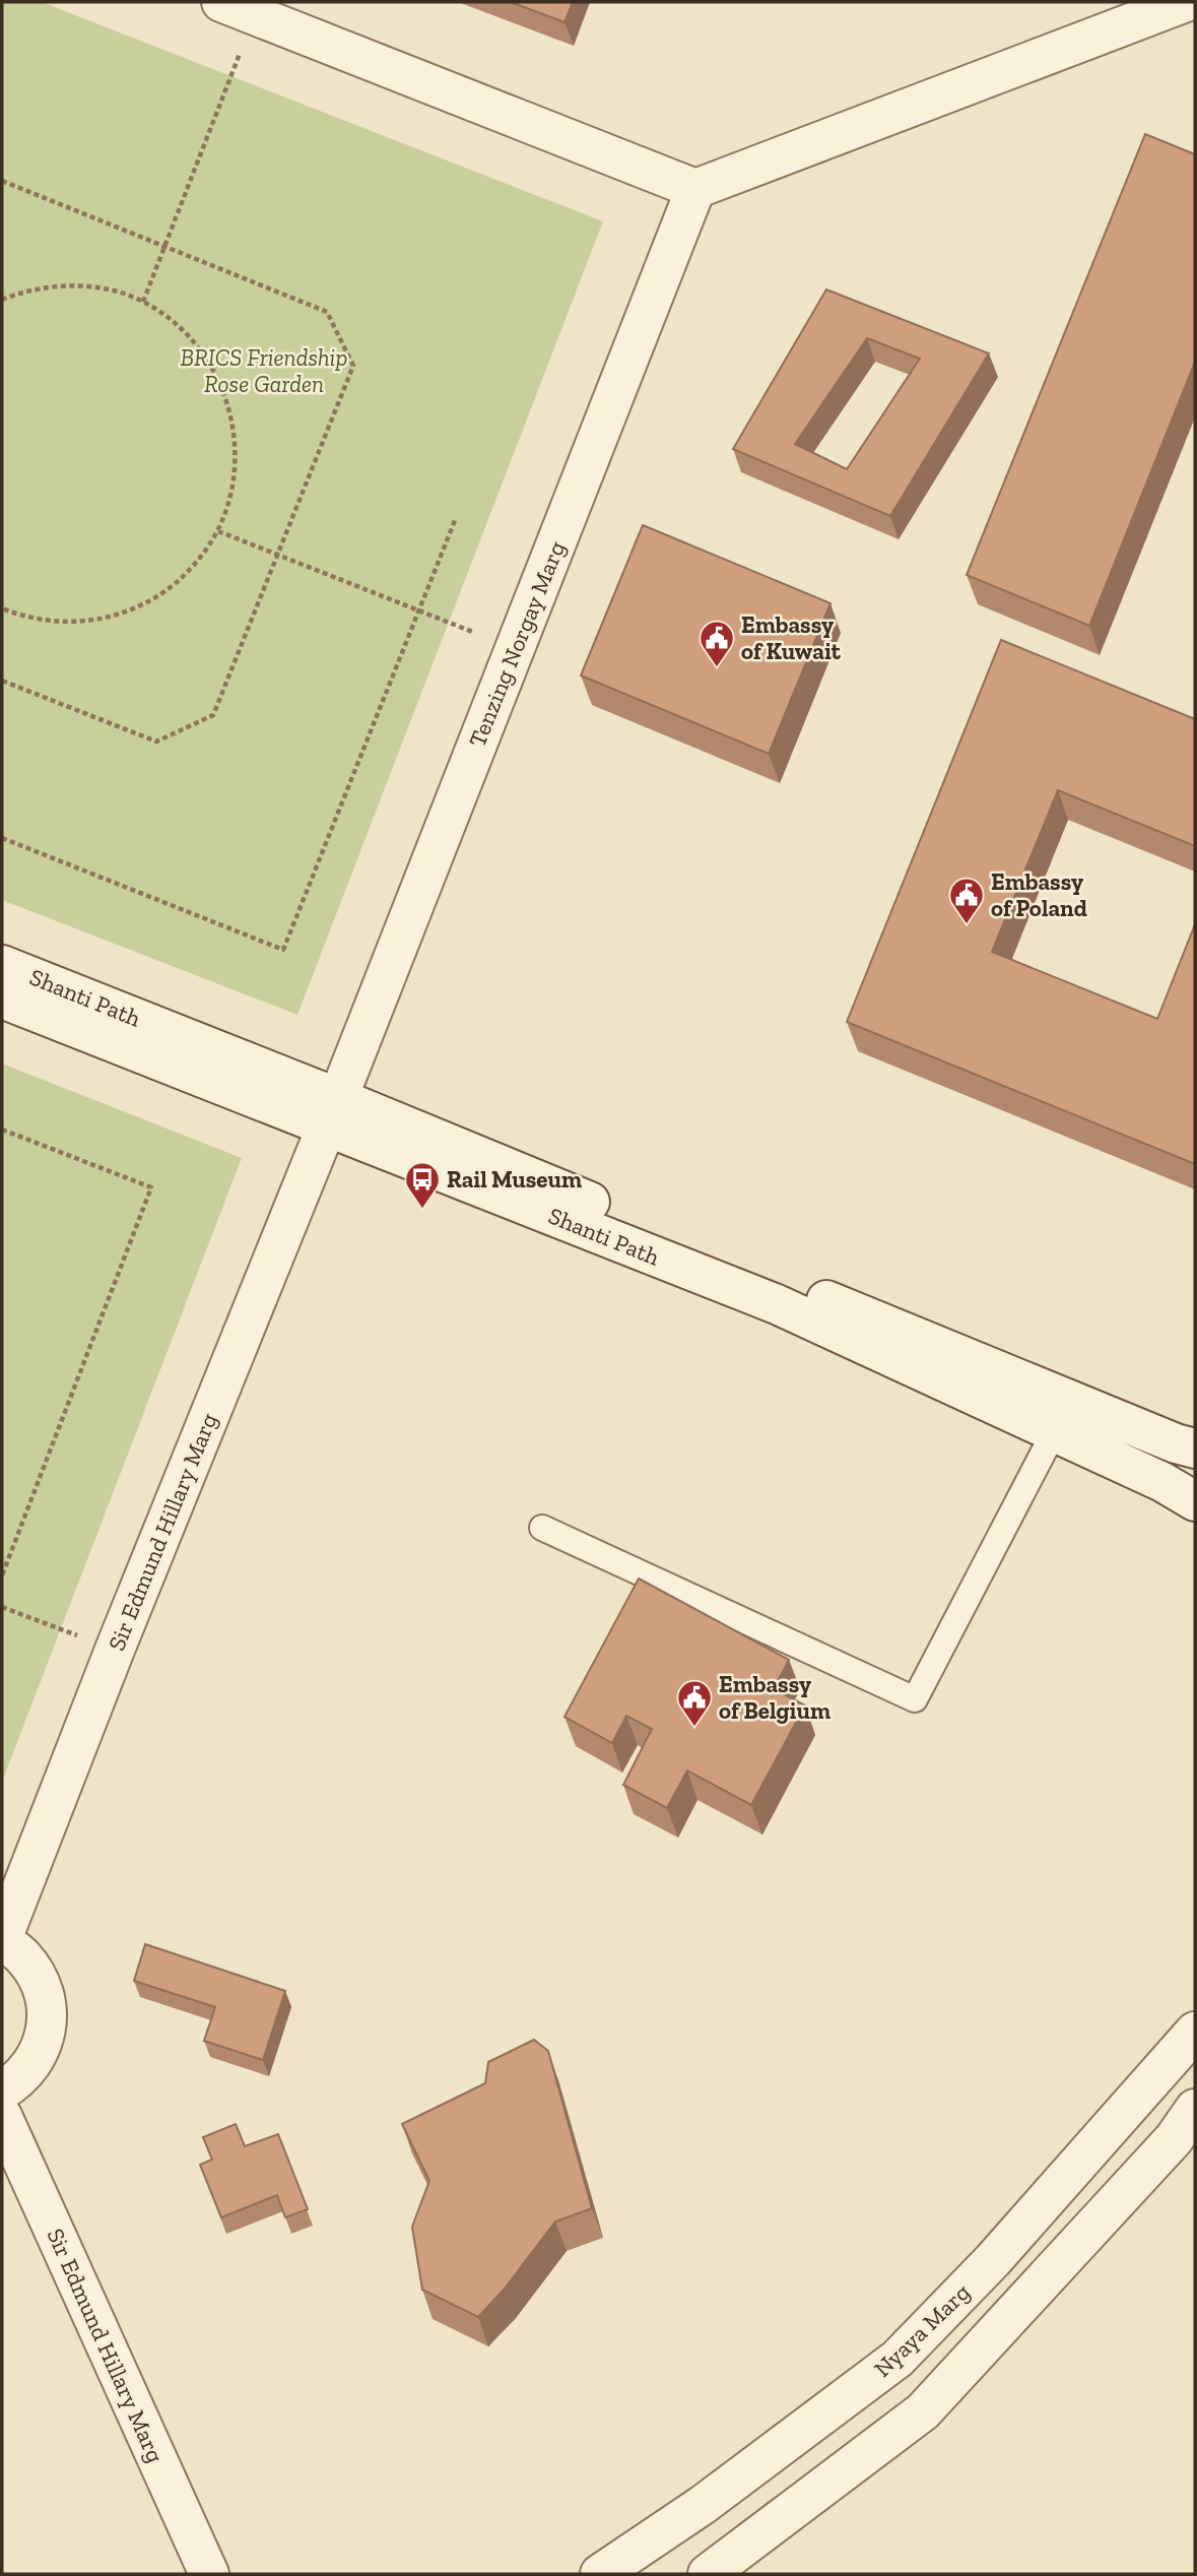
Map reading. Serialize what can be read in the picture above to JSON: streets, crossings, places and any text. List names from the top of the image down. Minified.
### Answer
{"streets":{"street":["Tenzing Norgay Marg","Shanti Path","Sir Edmund Hillary Marg","Nyaya Marg"]},"crossings":[["Tenzing Norgay Marg","Shanti Path"],["Tenzing Norgay Marg","Sir Edmund Hillary Marg"],["Shanti Path","Sir Edmund Hillary Marg"]],"parks":["BRICS Friendship Rose Garden"],"places":{"public building":["Embassy of Kuwait","Embassy of Poland","Embassy of Belgium"],"bus stop":["Rail Museum"]}}
